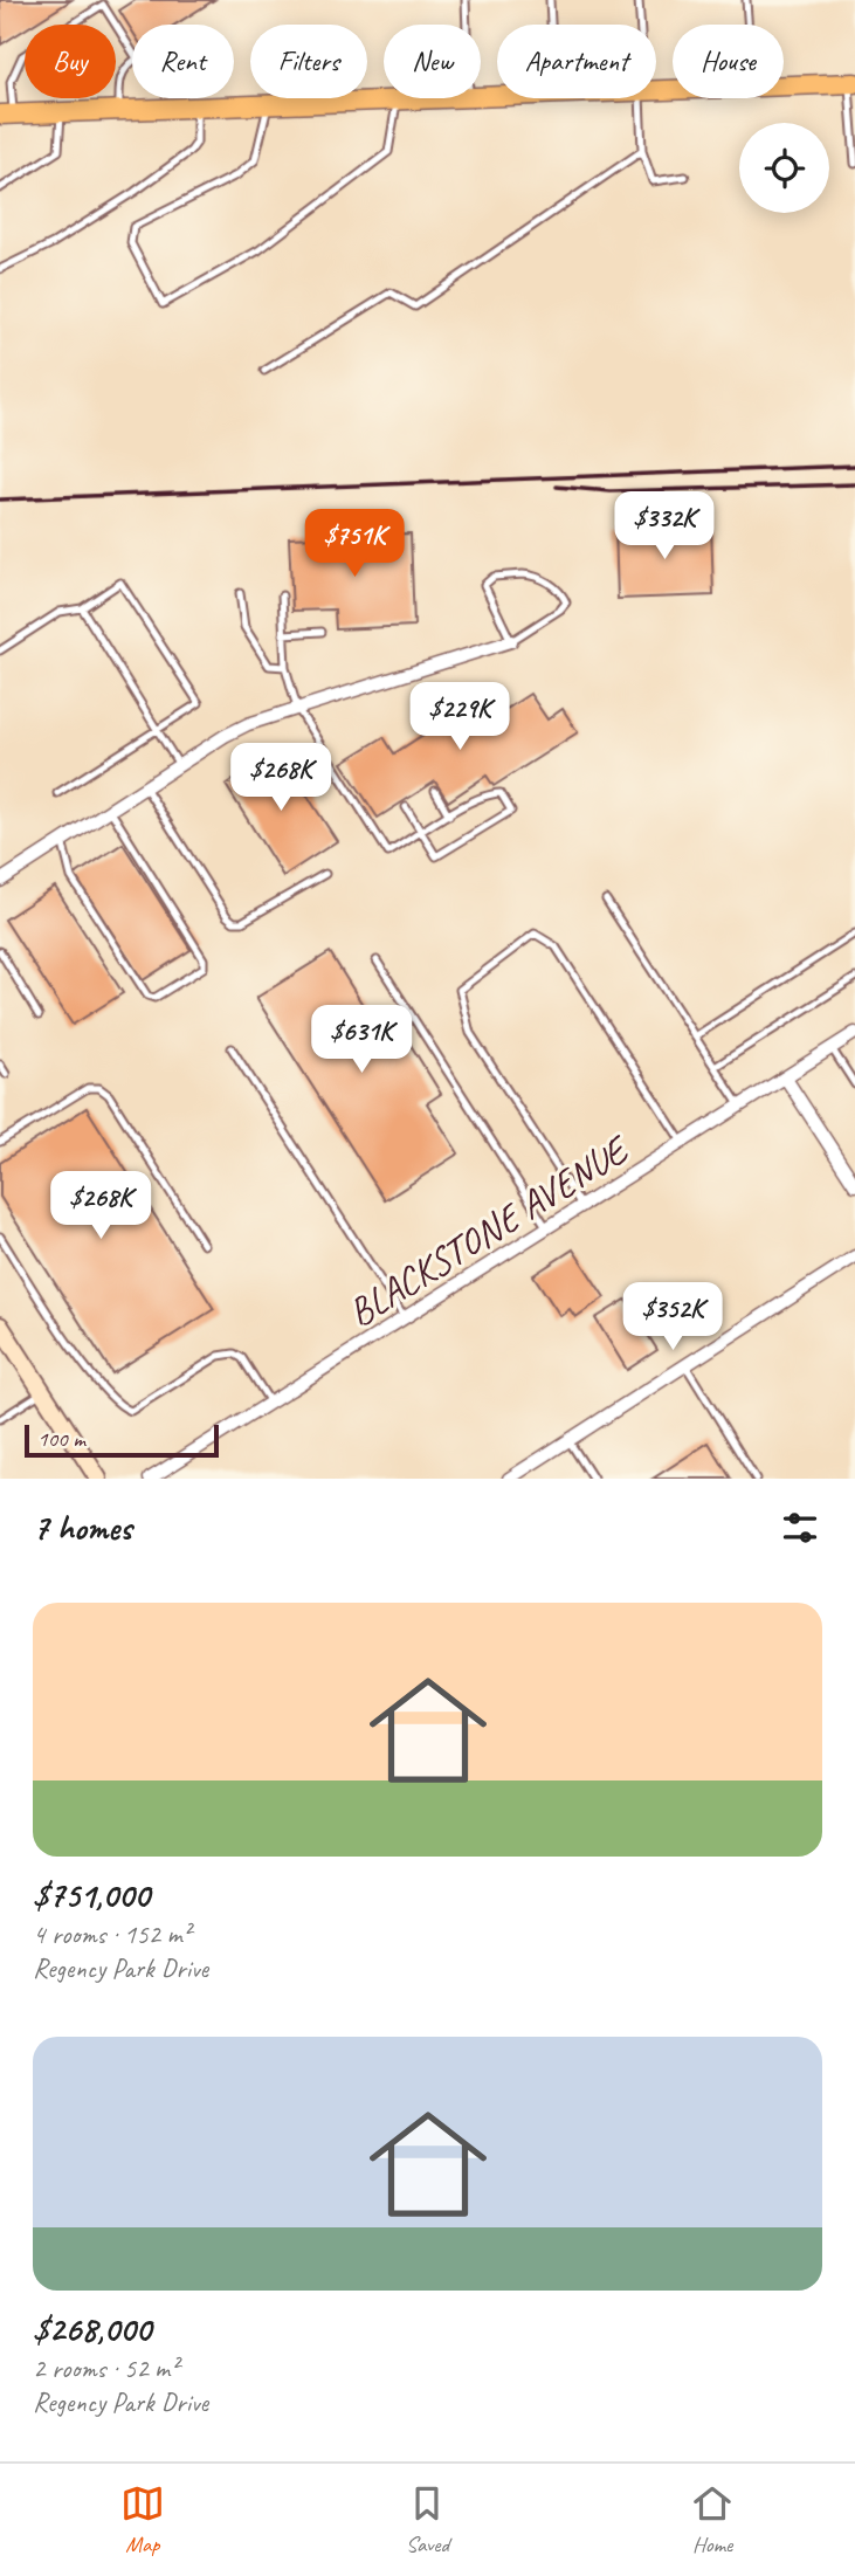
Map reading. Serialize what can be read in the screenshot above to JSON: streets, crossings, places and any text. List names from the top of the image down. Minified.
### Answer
{"streets":{"street":["BLACKSTONE AVENUE"]},"scale_bar":"100 m","page":{"chip":["Buy","Rent","Filters","New","Apartment","House"],"price":["$332K","$751K","$229K","$268K","$631K","$268K","$352K"],"scale":"100 m","heading":"7 homes","list":[{"name":"$751,000","note":"4 rooms · 152 m² · Regency Park Drive"},{"name":"$268,000","note":"2 rooms · 52 m² · Regency Park Drive"}],"tabs":["Map","Saved","Home"]}}
